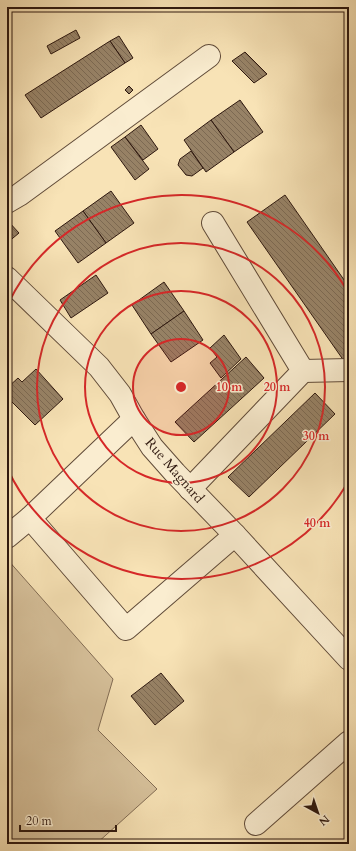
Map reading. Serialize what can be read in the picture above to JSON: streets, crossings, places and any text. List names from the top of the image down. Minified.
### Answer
{"streets":{"street":["Rue Magnard"]},"scale_bar":"20 m","north":"bottom right","rings":["10 m","20 m","30 m","40 m"]}
